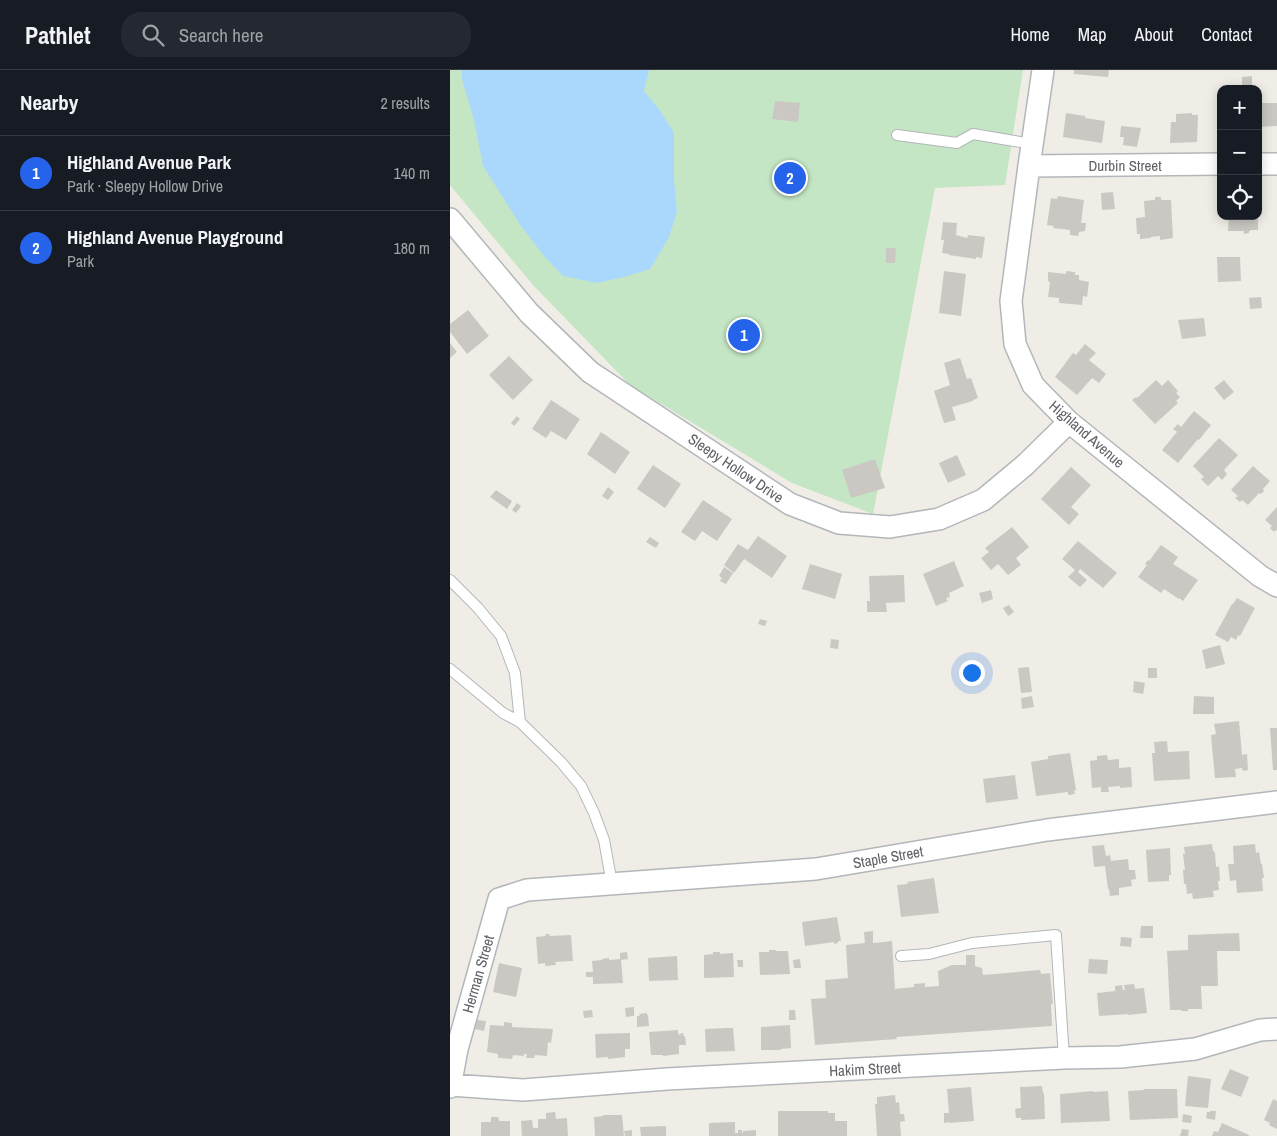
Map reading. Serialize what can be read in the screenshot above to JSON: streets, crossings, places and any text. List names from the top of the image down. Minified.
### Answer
{"streets":{"street":["Durbin Street","Highland Avenue","Sleepy Hollow Drive","Staple Street","Herman Street","Hakim Street"]},"crossings":[["Durbin Street","Highland Avenue"],["Highland Avenue","Sleepy Hollow Drive"],["Staple Street","Herman Street"],["Herman Street","Hakim Street"]],"page":{"header":"Pathlet","search":"Search here","nav":["Home","Map","About","Contact"],"heading":["Nearby","2 results"],"map_buttons":["+","−"],"list":[{"mark":"1","name":"Highland Avenue Park","note":"Park · Sleepy Hollow Drive","value":"140 m"},{"mark":"2","name":"Highland Avenue Playground","note":"Park","value":"180 m"}],"pins":["2","1"]}}
